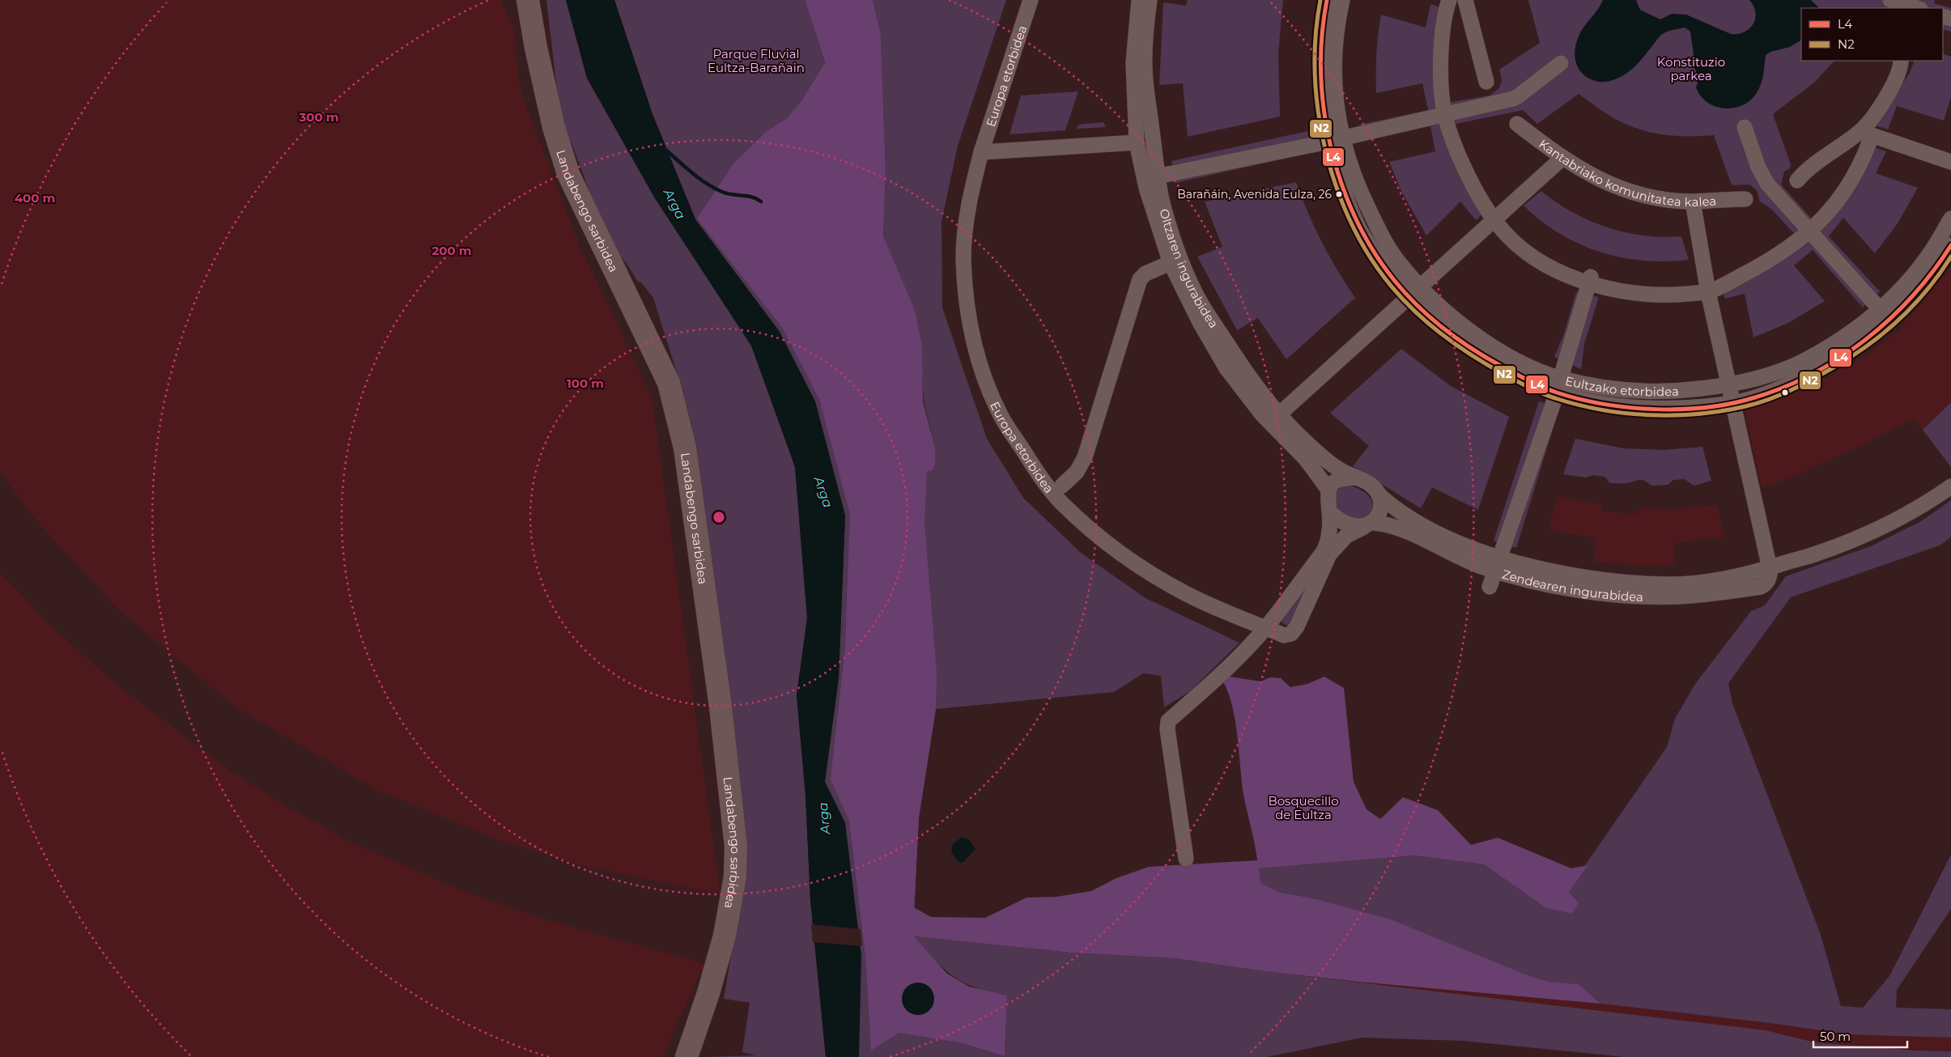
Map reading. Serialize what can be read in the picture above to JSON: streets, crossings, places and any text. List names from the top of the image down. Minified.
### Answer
{"streets":{"highway":["Landabengo sarbidea"],"street":["Europa etorbidea","Kantabriako komunitatea kalea","Oltzaren ingurabidea","Eultzako etorbidea","Zendearen ingurabidea"]},"crossings":[["Europa etorbidea","Oltzaren ingurabidea"],["Europa etorbidea","Zendearen ingurabidea"],["Oltzaren ingurabidea","Zendearen ingurabidea"]],"water":["Arga"],"parks":["Parque Fluvial Eultza-Barañain","Konstituzio parkea","Bosquecillo de Eultza"],"places":["Barañáin, Avenida Eulza, 26"],"lines":["transit line L4","transit line N2"],"legend":["L4","N2"],"scale_bar":"50 m","rings":["300 m","400 m","200 m","100 m"]}
